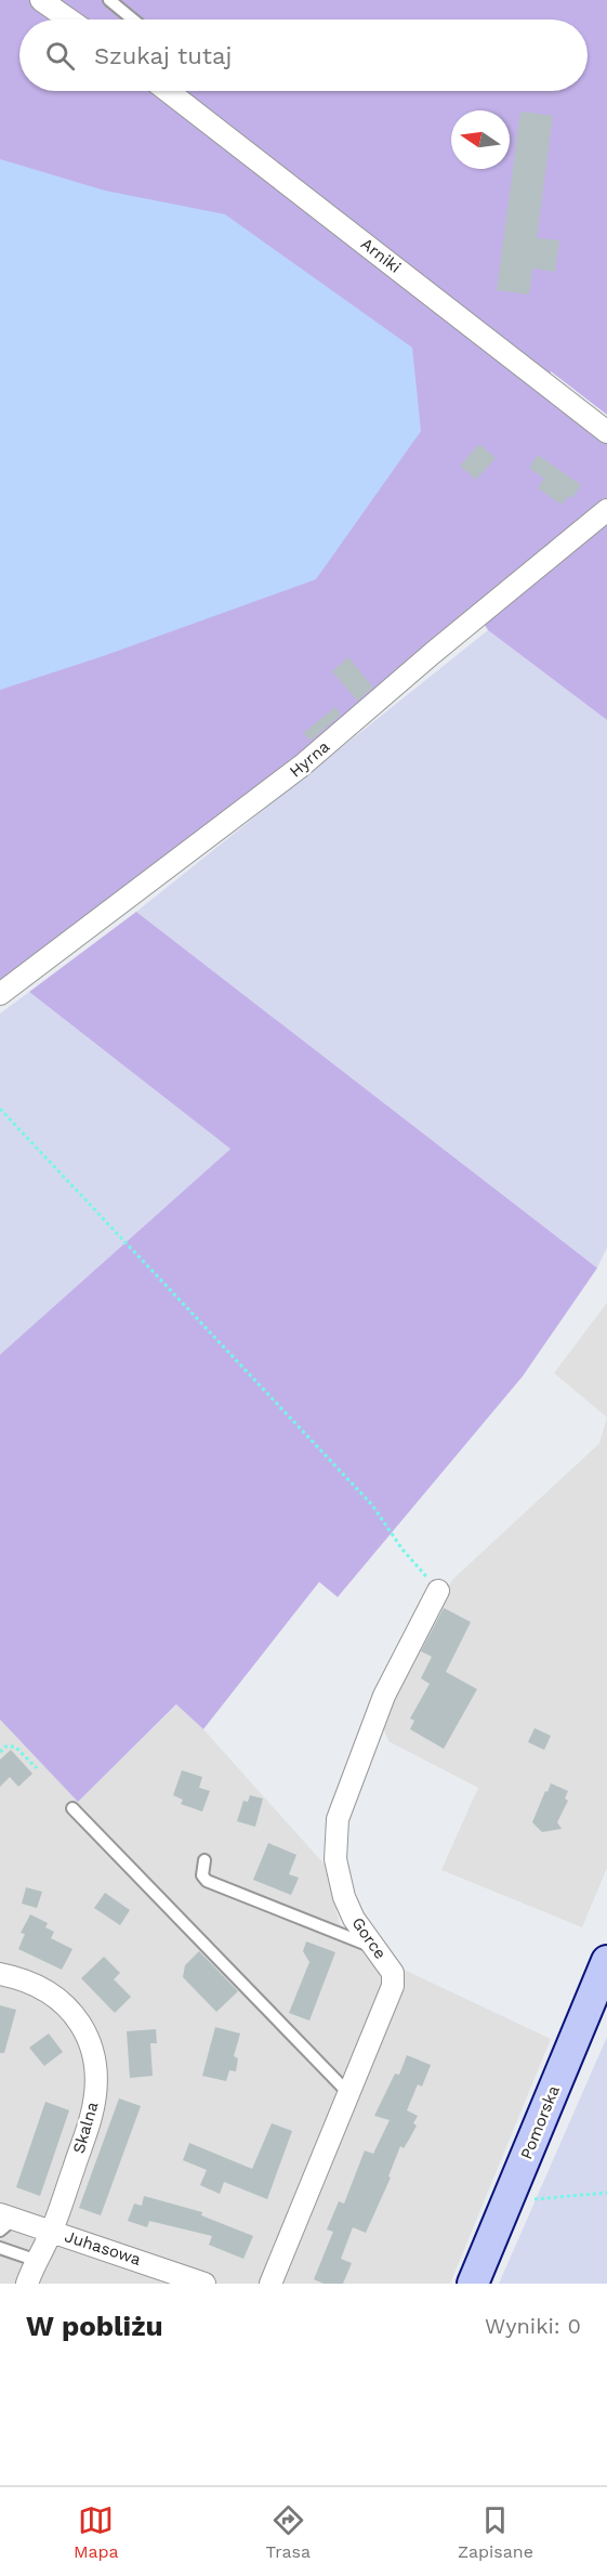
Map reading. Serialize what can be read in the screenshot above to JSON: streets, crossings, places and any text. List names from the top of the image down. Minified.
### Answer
{"streets":{"street":["Arniki","Hyrna","Gorce","Pomorska","Skalna","Juhasowa"]},"crossings":[["Skalna","Juhasowa"]],"north":"left","page":{"search":"Szukaj tutaj","heading":["W pobliżu","Wyniki: 0"],"nav":["Mapa","Trasa","Zapisane"]}}
